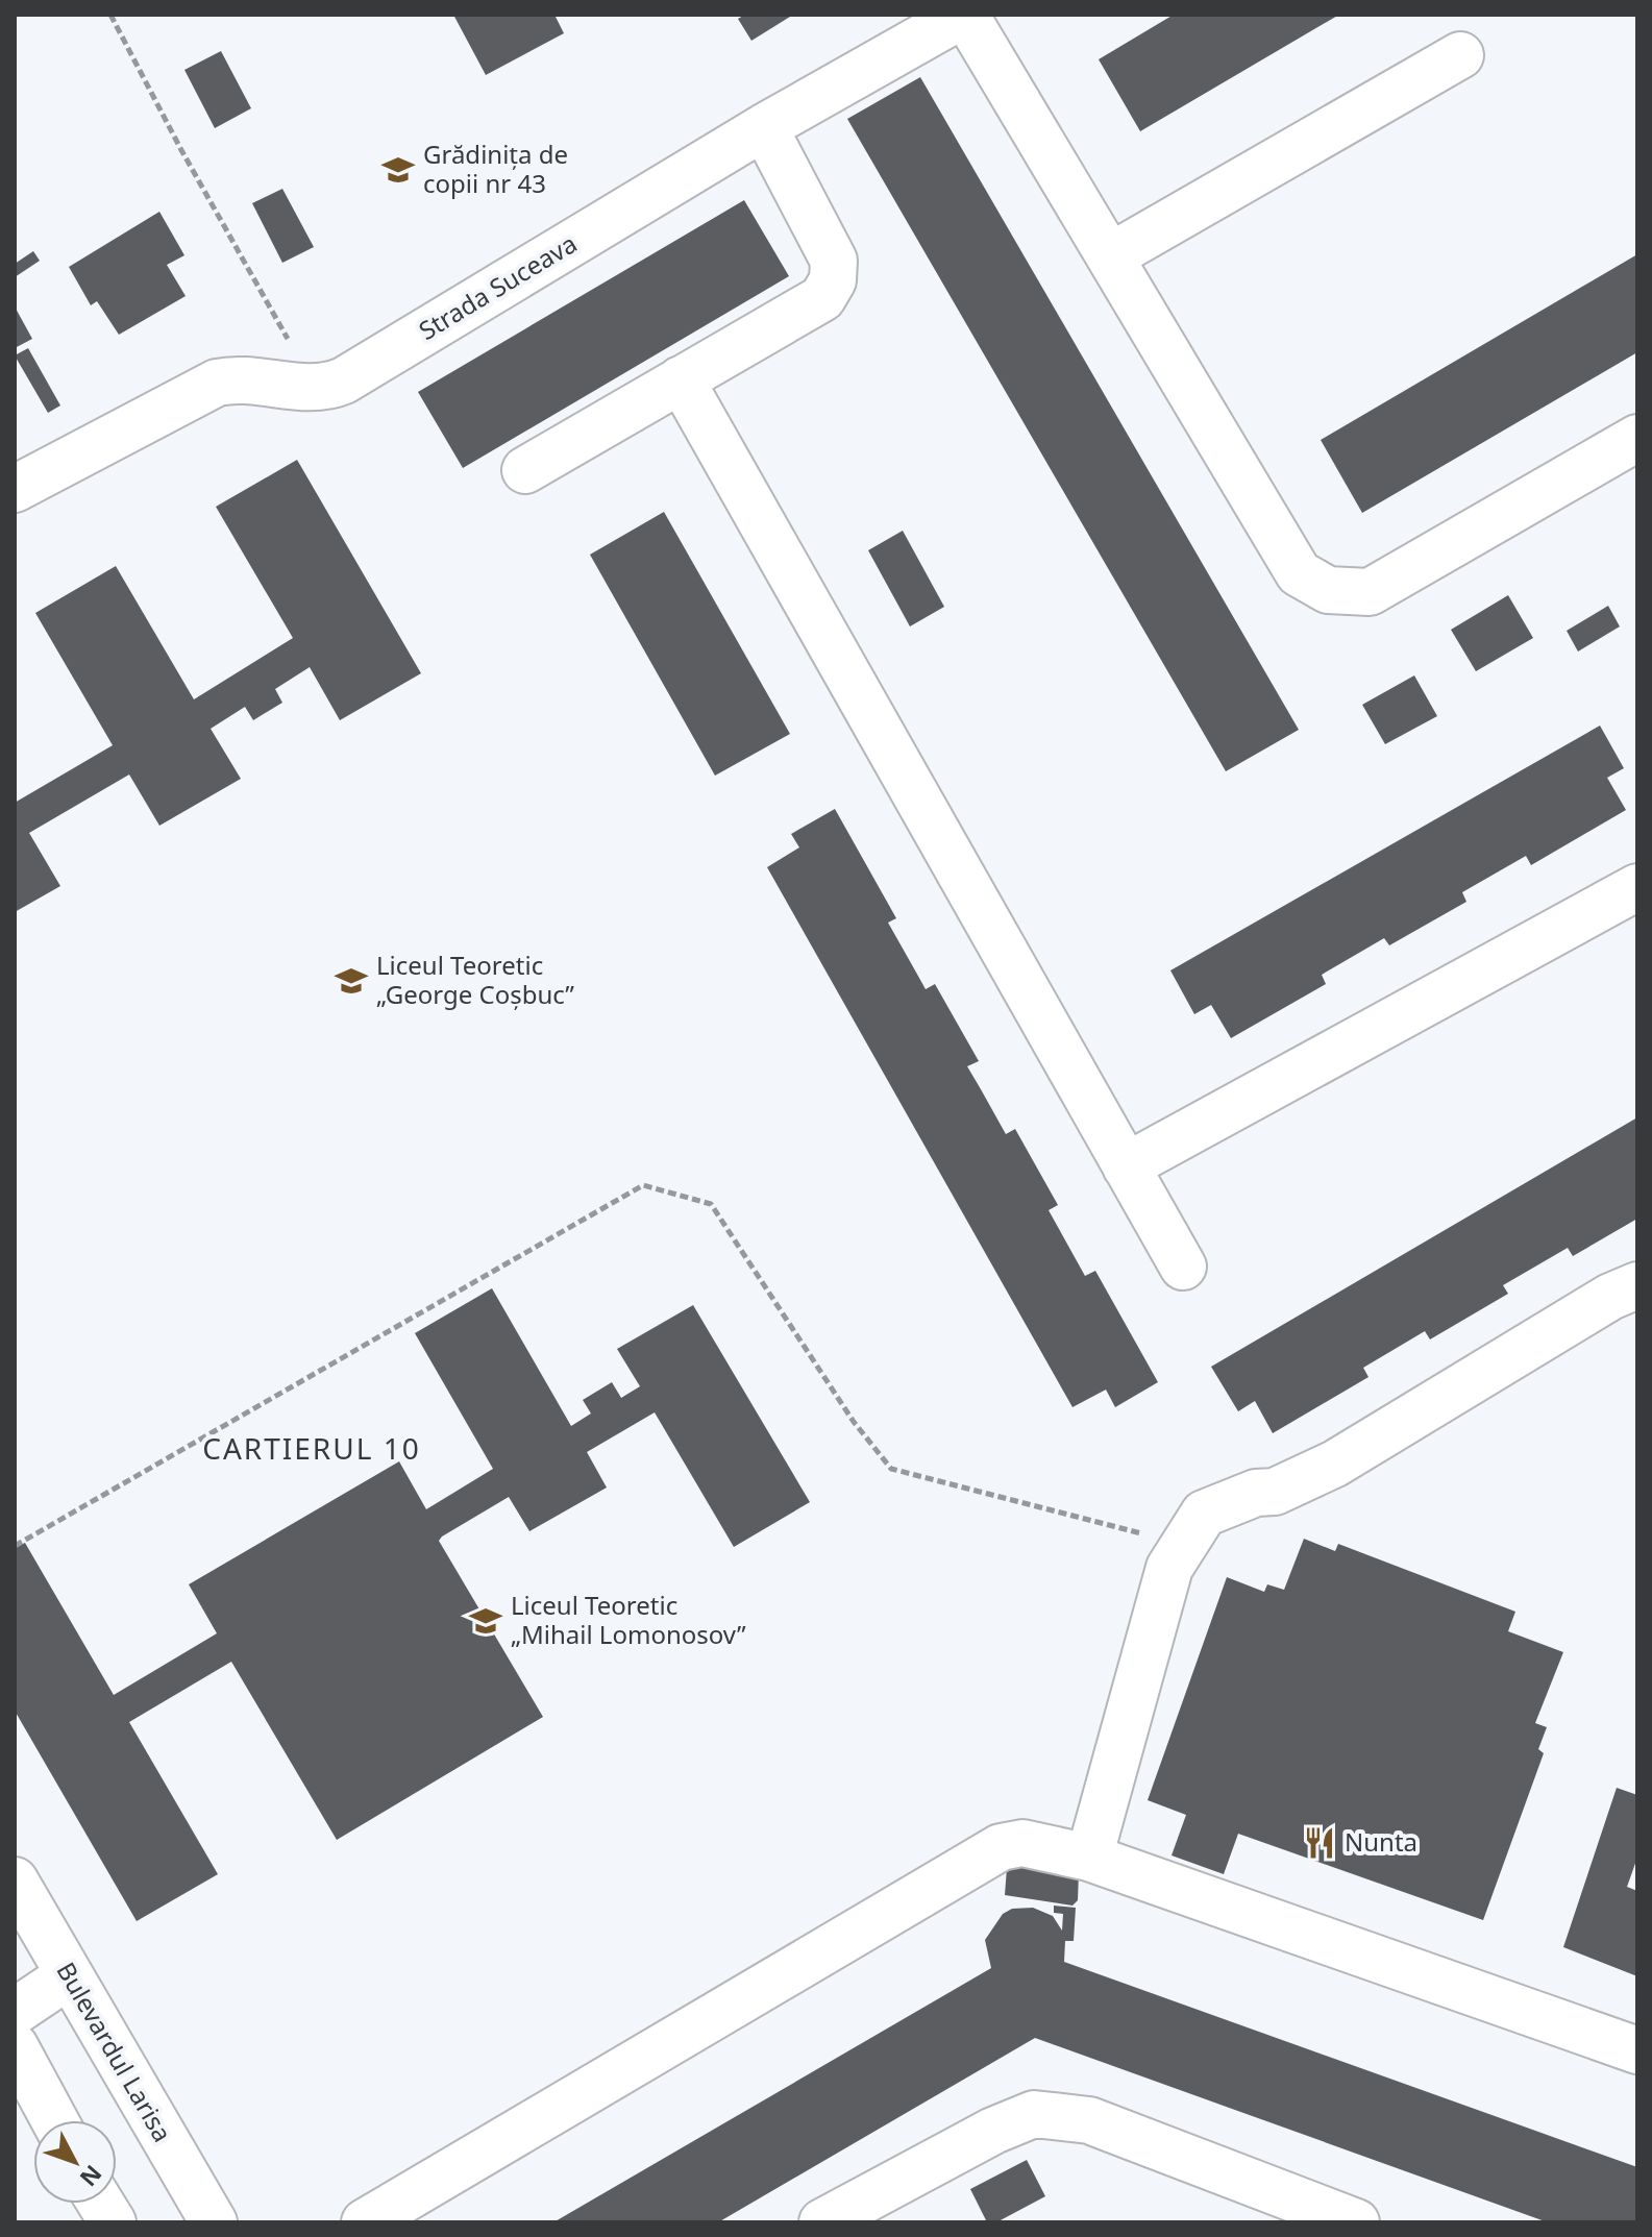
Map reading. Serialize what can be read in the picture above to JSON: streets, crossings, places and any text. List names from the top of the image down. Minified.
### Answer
{"streets":{"street":["Strada Suceava","Bulevardul Larisa"]},"districts":["CARTIERUL 10"],"places":{"school or university":["Grădinița de copii nr 43","Liceul Teoretic „George Coșbuc”","Liceul Teoretic „Mihail Lomonosov”"],"restaurant":["Nunta"]},"north":"bottom right"}
